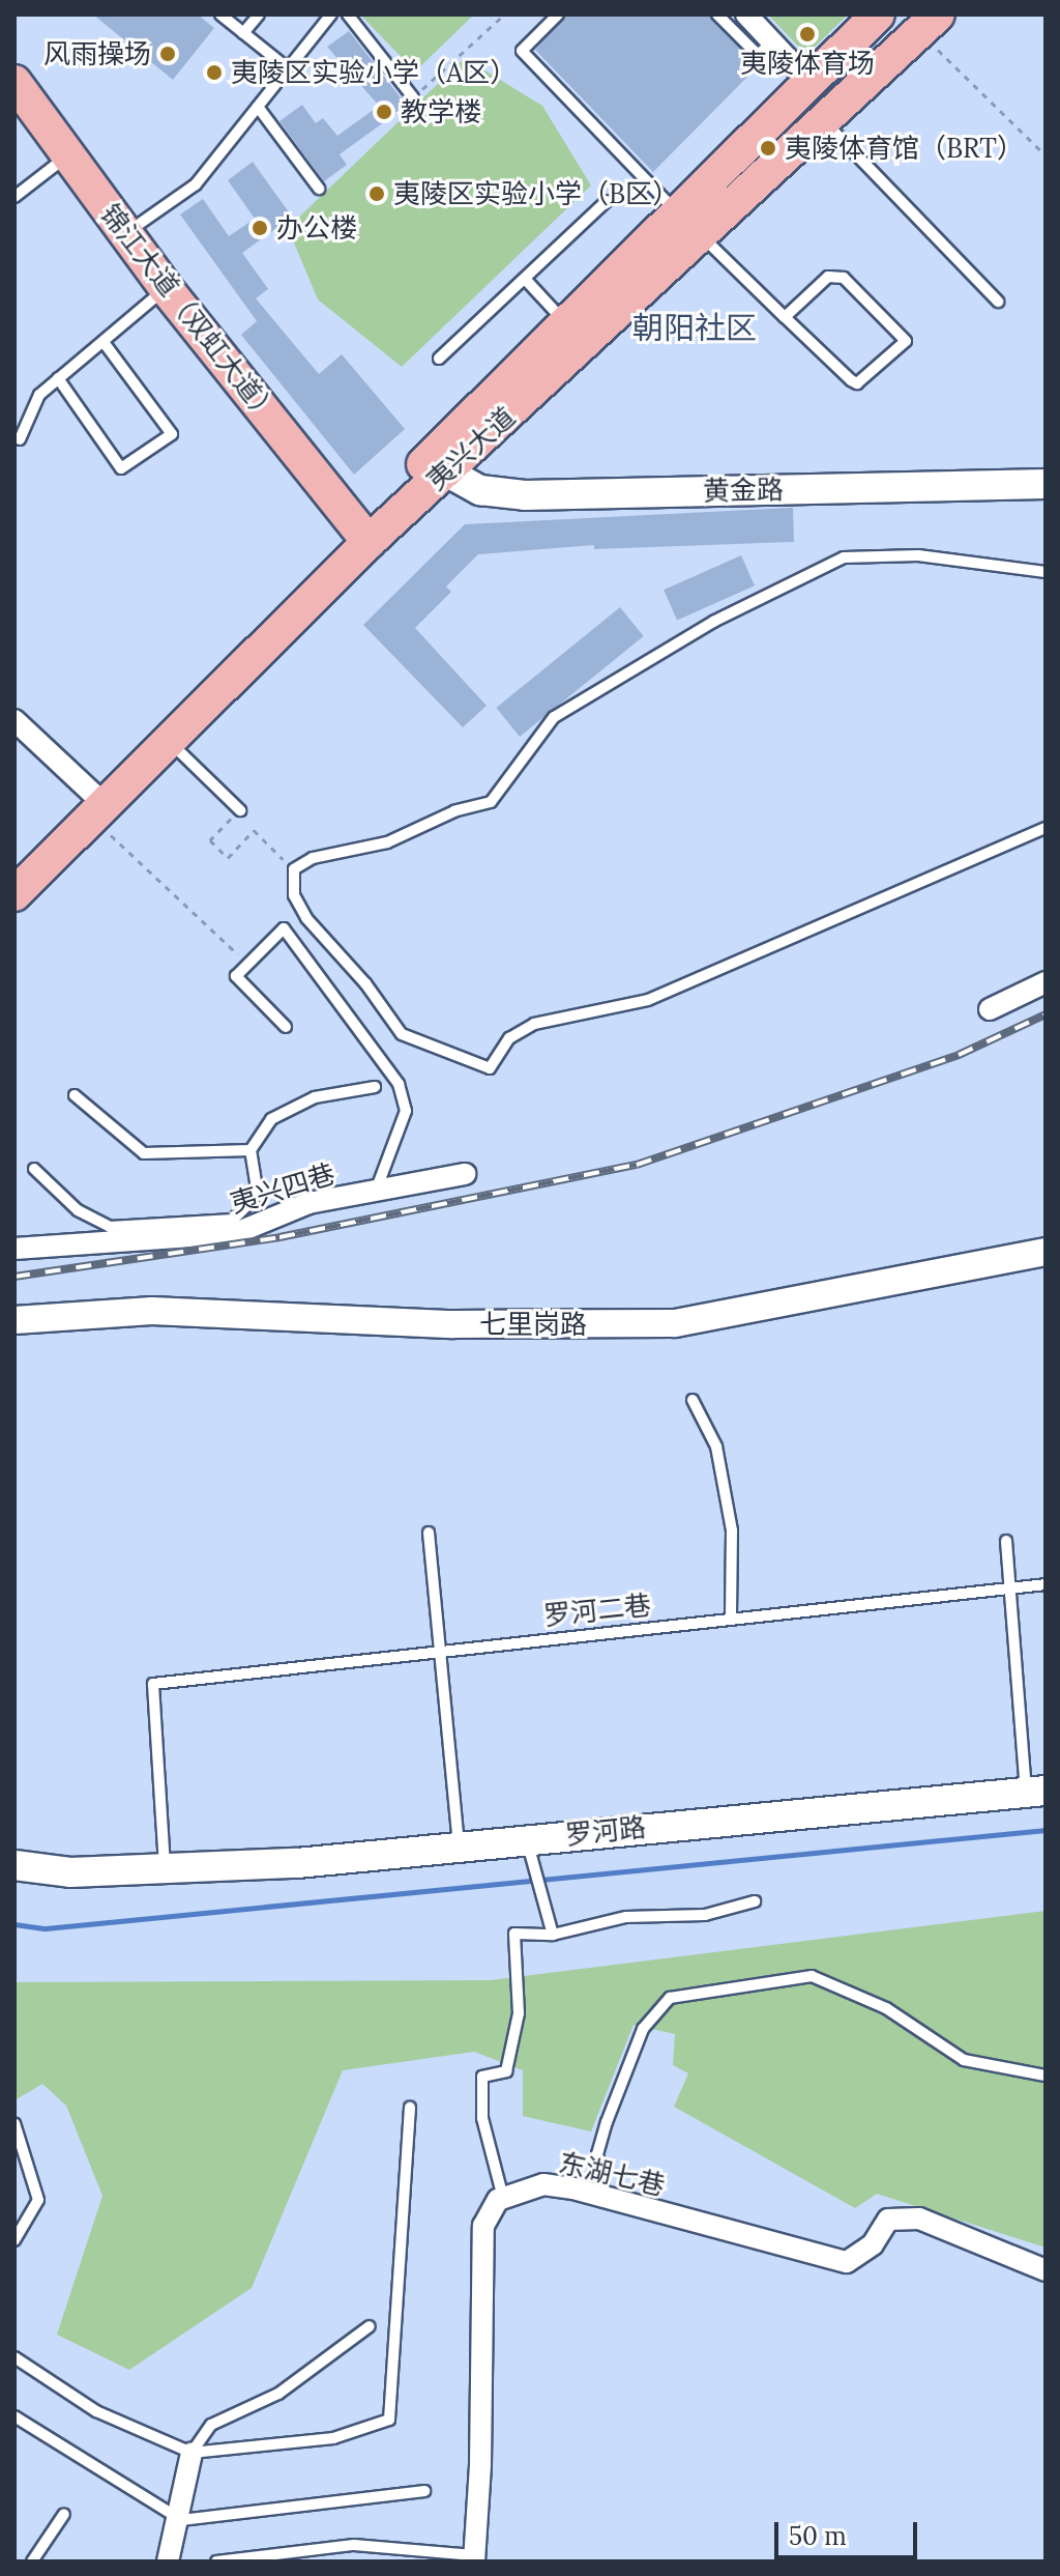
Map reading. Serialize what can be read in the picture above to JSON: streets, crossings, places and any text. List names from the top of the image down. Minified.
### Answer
{"streets":{"main road":["锦江大道（双虹大道）","夷兴大道","黄金路","罗河路"],"street":["夷兴四巷","七里岗路","东湖七巷"],"lane":["罗河二巷"]},"crossings":[["锦江大道（双虹大道）","夷兴大道"],["夷兴大道","黄金路"],["罗河二巷","罗河路"]],"districts":["朝阳社区"],"places":["夷陵体育场","风雨操场","夷陵区实验小学（A区）","教学楼","夷陵体育馆（BRT）","夷陵区实验小学（B区）","办公楼"],"scale_bar":"50 m"}
